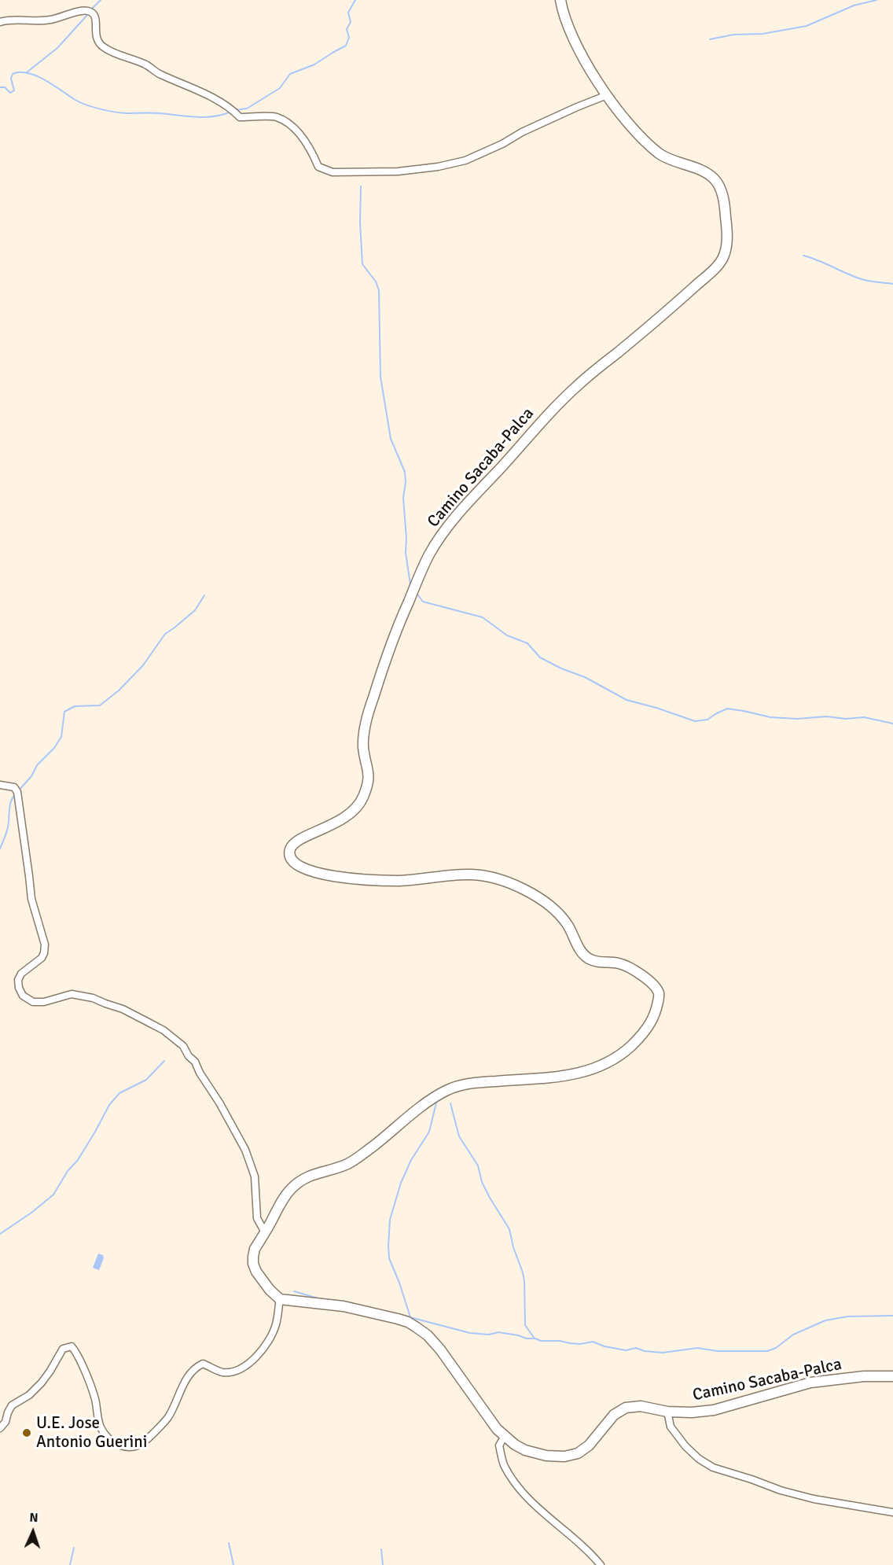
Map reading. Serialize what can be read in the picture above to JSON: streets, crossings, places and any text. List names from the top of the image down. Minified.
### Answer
{"streets":{"street":["Camino Sacaba-Palca"]},"places":["U.E. Jose Antonio Guerini"],"north":"top"}
